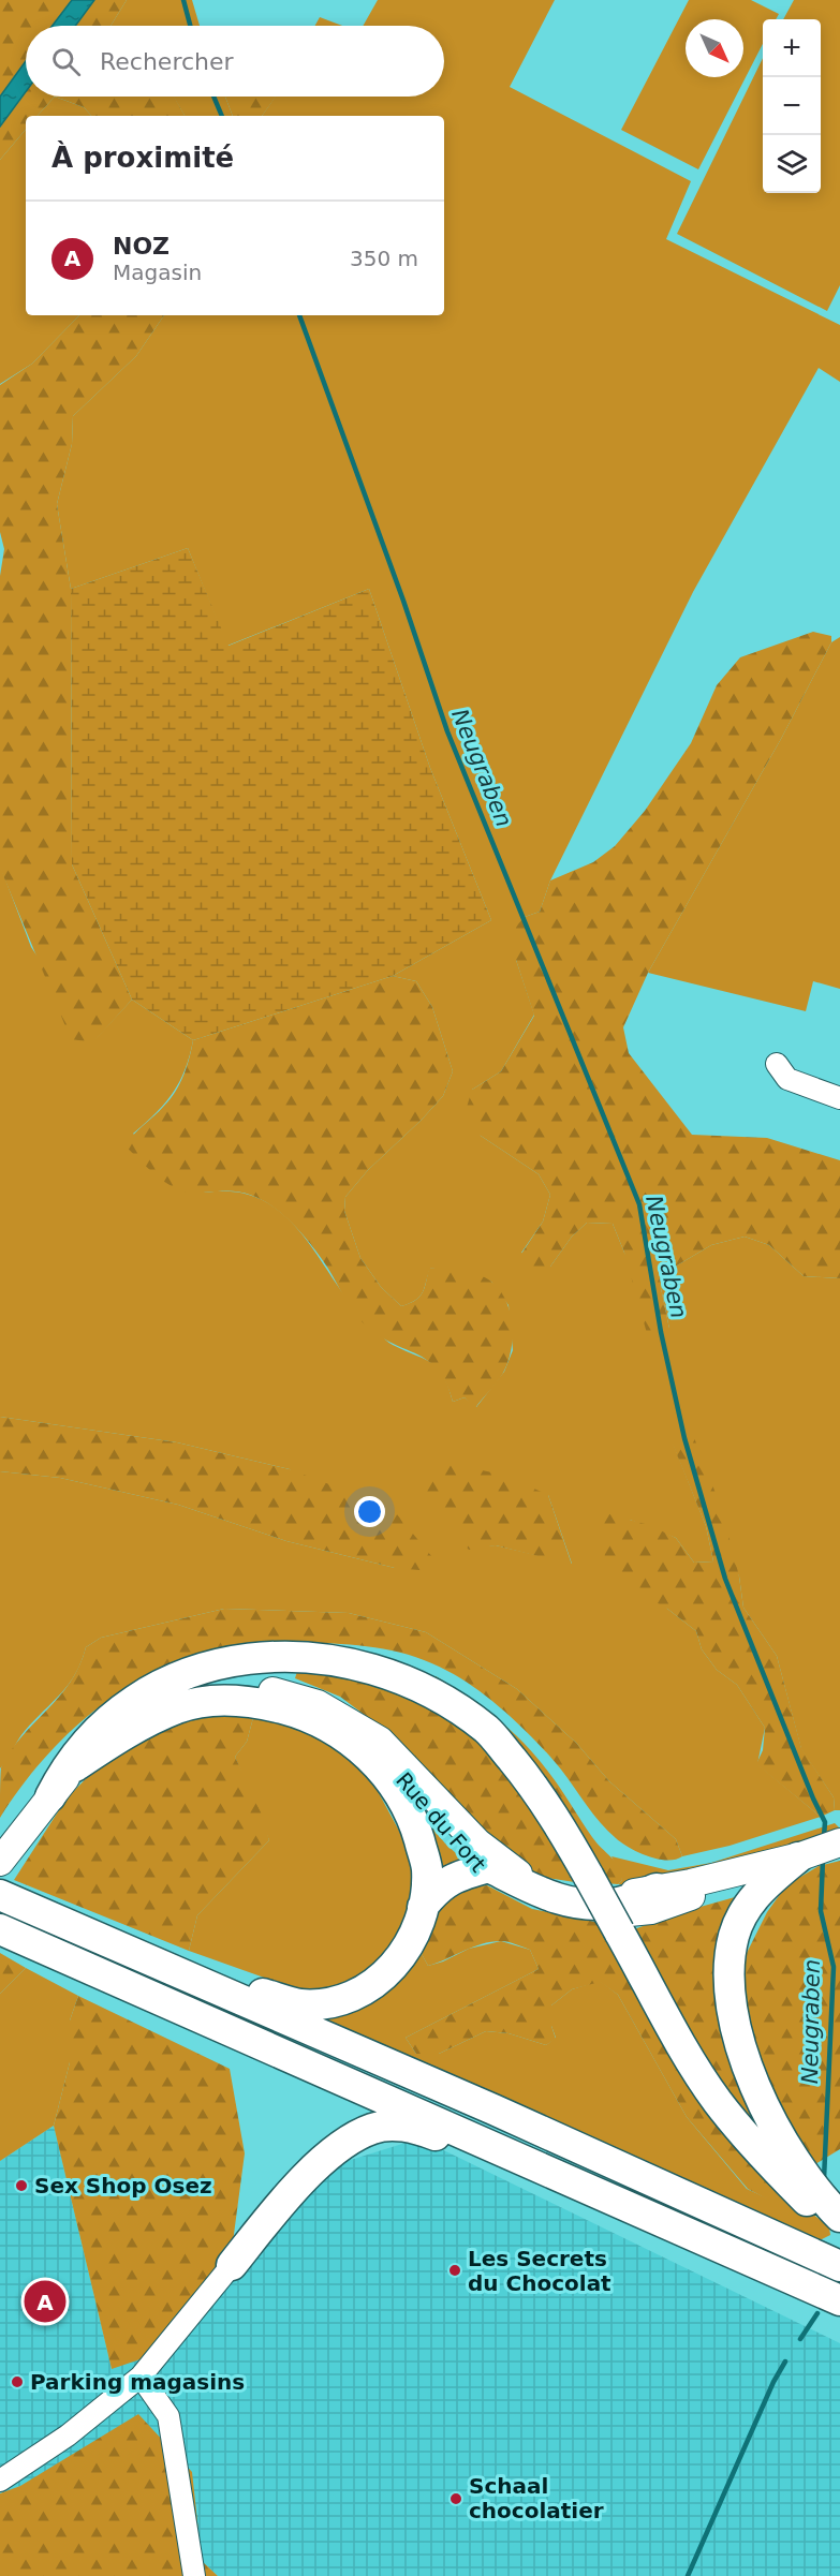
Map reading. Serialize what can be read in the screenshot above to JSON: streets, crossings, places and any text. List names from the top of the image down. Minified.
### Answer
{"streets":{"main road":["Rue du Fort"]},"water":["Neugraben"],"places":["Sex Shop Osez","Les Secrets du Chocolat","Parking magasins","Schaal chocolatier"],"north":"bottom right","page":{"map_buttons":["+","−"],"search":"Rechercher","heading":"À proximité","list":[{"mark":"A","name":"NOZ","note":"Magasin","value":"350 m"}],"pins":"A"}}
